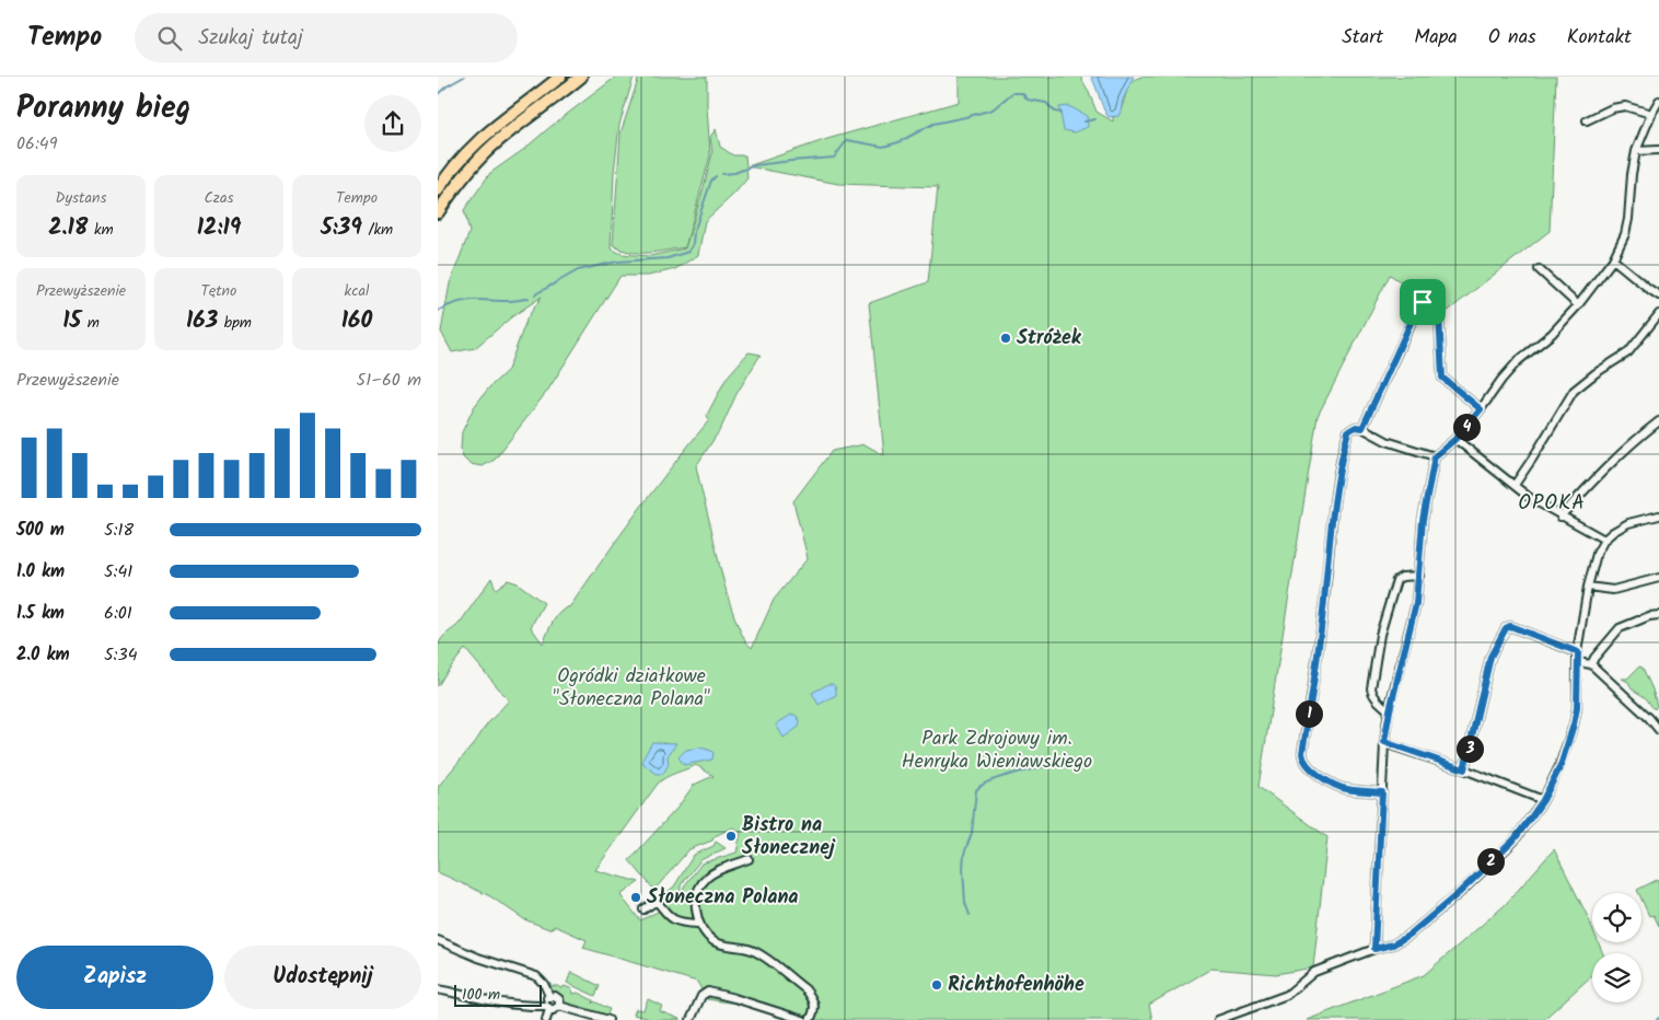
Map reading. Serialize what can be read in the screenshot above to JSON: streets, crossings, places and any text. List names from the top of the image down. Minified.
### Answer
{"districts":["OPOKA"],"parks":["Ogródki działkowe \"Słoneczna Polana\"","Park Zdrojowy im. Henryka Wieniawskiego"],"places":["Stróżek","Bistro na Słonecznej","Słoneczna Polana","Richthofenhöhe"],"scale_bar":"100 m","page":{"header":"Tempo","search":"Szukaj tutaj","nav":["Start","Mapa","O nas","Kontakt"],"heading":["Poranny bieg","06:49"],"stats":[["Dystans","2.18 km"],["Czas","12:19"],["Tempo","5:39 /km"],["Przewyższenie","15 m"],["Tętno","163 bpm"],["kcal","160"]],"chart":["Przewyższenie","51–60 m"],"pins":["4","1","3","2"],"list":[{"name":"500 m","note":"5:18"},{"name":"1.0 km","note":"5:41"},{"name":"1.5 km","note":"6:01"},{"name":"2.0 km","note":"5:34"}],"buttons":["Zapisz","Udostępnij"],"scale":"100 m"}}
